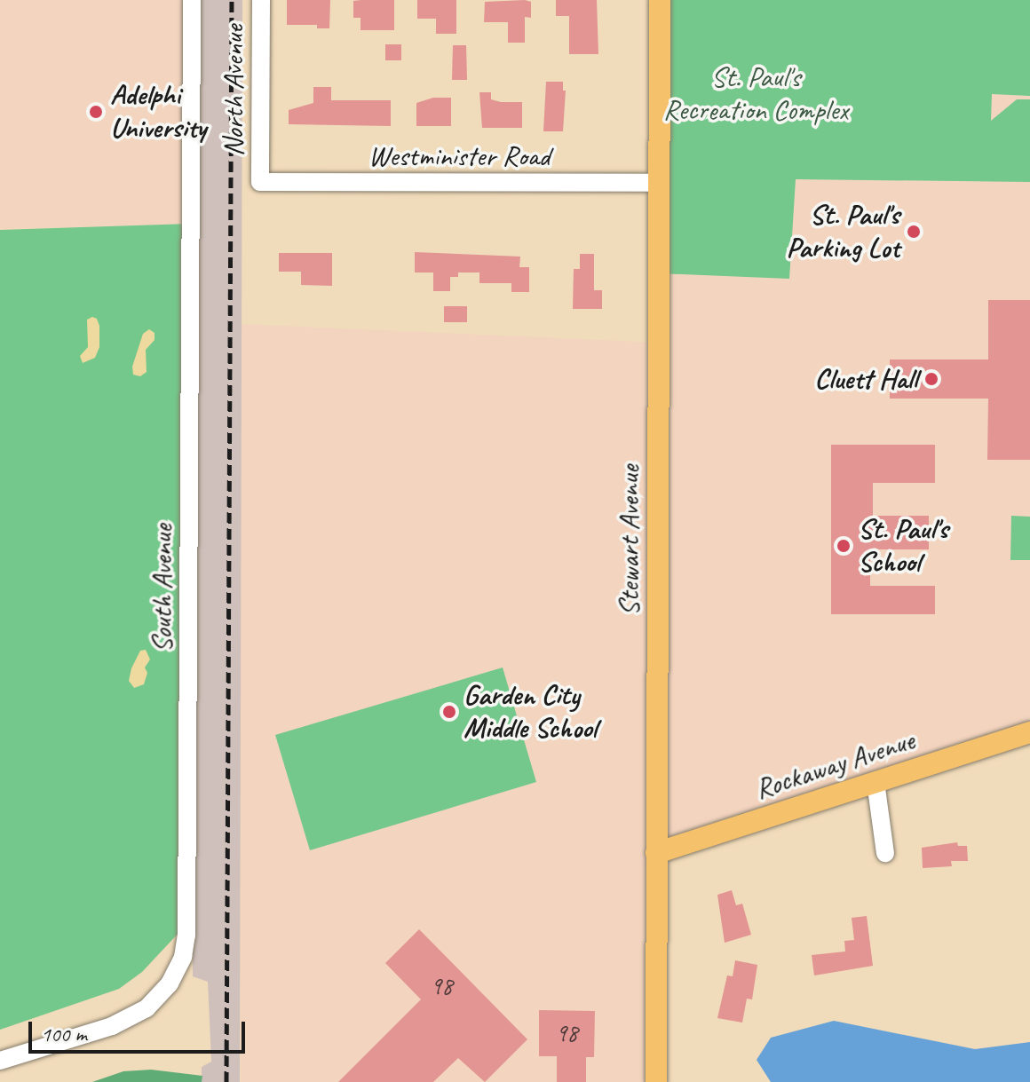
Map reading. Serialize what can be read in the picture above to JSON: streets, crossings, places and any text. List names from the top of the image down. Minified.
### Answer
{"streets":{"main road":["Stewart Avenue","Rockaway Avenue"],"street":["North Avenue","Westminister Road","South Avenue"]},"crossings":[["North Avenue","Westminister Road"],["Westminister Road","Stewart Avenue"],["Stewart Avenue","Rockaway Avenue"]],"parks":["St. Paul's Recreation Complex"],"places":["Adelphi University","St. Paul's Parking Lot","Cluett Hall","St. Paul's School","Garden City Middle School"],"house_numbers":["98","98"],"scale_bar":"100 m"}
